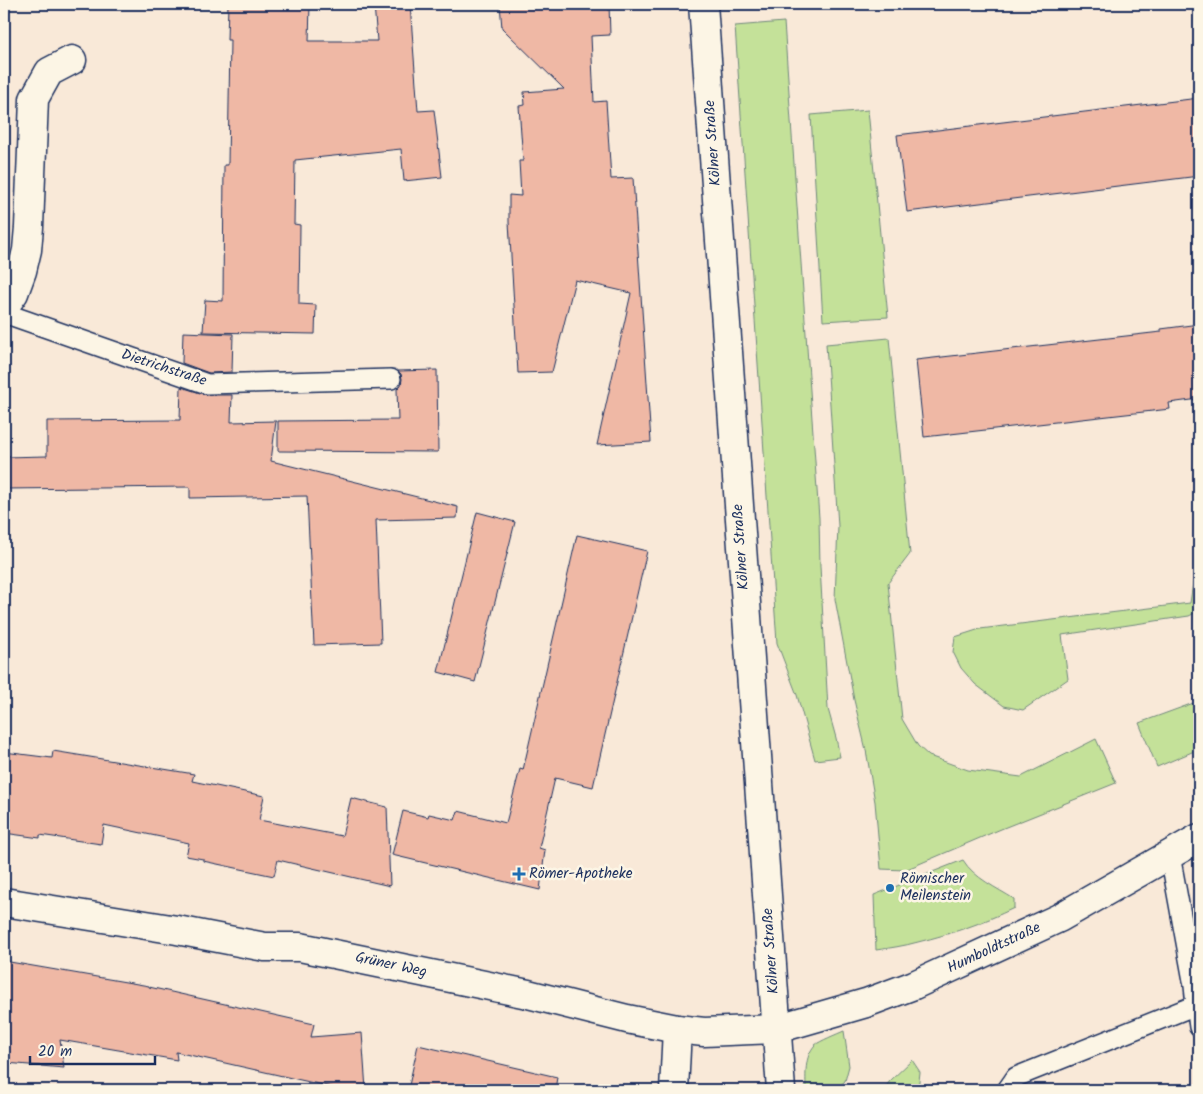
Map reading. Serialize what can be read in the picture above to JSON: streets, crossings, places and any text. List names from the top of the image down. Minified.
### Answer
{"streets":{"street":["Kölner Straße","Humboldtstraße","Grüner Weg"],"lane":["Dietrichstraße"]},"crossings":[["Kölner Straße","Humboldtstraße"],["Kölner Straße","Grüner Weg"],["Humboldtstraße","Grüner Weg"]],"places":{"health":["Römer-Apotheke"],"other":["Römischer Meilenstein"]},"scale_bar":"20 m"}
